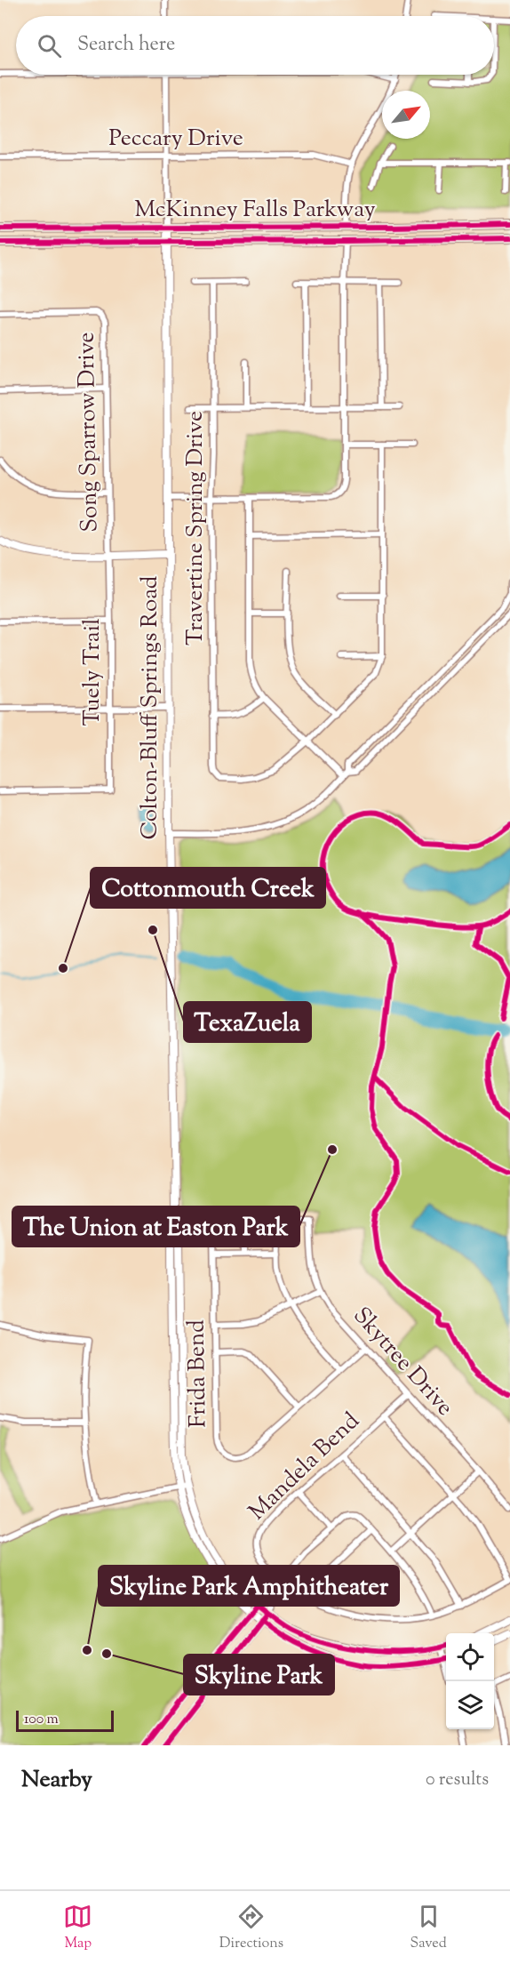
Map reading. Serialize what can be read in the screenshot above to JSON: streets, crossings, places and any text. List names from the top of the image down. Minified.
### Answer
{"streets":{"main road":["McKinney Falls Parkway"],"street":["Peccary Drive","Song Sparrow Drive","Travertine Spring Drive","Tuely Trail","Colton-Bluff Springs Road","Skytree Drive","Frida Bend","Mandela Bend"]},"crossings":[["McKinney Falls Parkway","Colton-Bluff Springs Road"],["Song Sparrow Drive","Tuely Trail"],["Skytree Drive","Frida Bend"],["Skytree Drive","Mandela Bend"]],"places":["TexaZuela","Cottonmouth Creek","The Union at Easton Park","Skyline Park Amphitheater","Skyline Park"],"scale_bar":"100 m","north":"top right","page":{"search":"Search here","scale":"100 m","heading":["Nearby","0 results"],"nav":["Map","Directions","Saved"]}}
